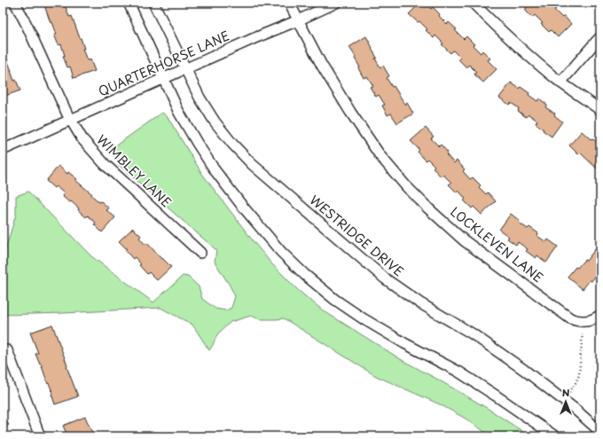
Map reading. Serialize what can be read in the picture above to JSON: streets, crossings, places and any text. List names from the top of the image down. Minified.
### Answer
{"streets":{"street":["QUARTERHORSE LANE","WIMBLEY LANE","WESTRIDGE DRIVE","LOCKLEVEN LANE"]},"crossings":[["QUARTERHORSE LANE","WIMBLEY LANE"],["QUARTERHORSE LANE","WESTRIDGE DRIVE"],["QUARTERHORSE LANE","LOCKLEVEN LANE"]],"north":"top"}
